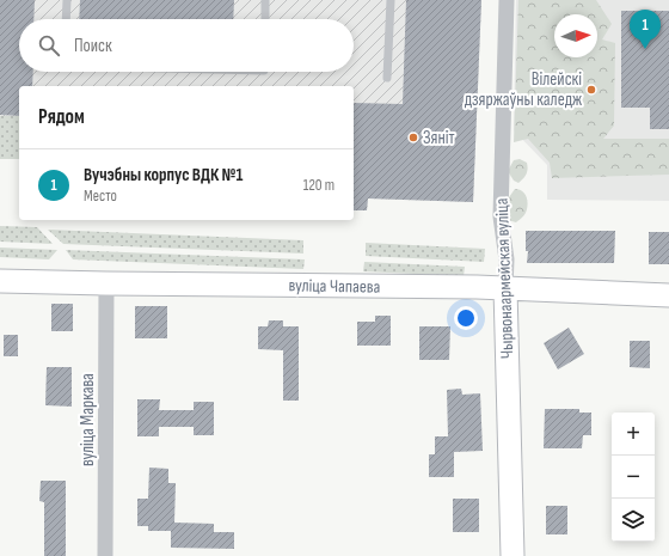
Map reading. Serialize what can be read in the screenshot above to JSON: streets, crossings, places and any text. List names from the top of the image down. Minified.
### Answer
{"streets":{"main road":["Чырвонаармейская вуліца","вуліца Чапаева"],"street":["вуліца Маркава"]},"crossings":[["Чырвонаармейская вуліца","вуліца Чапаева"],["вуліца Чапаева","вуліца Маркава"]],"places":["Вілейскі дзяржаўны каледж","Зяніт"],"north":"right","page":{"pins":"1","search":"Поиск","heading":"Рядом","list":[{"mark":"1","name":"Вучэбны корпус ВДК №1","note":"Место","value":"120 m"}],"map_buttons":["+","−"]}}
